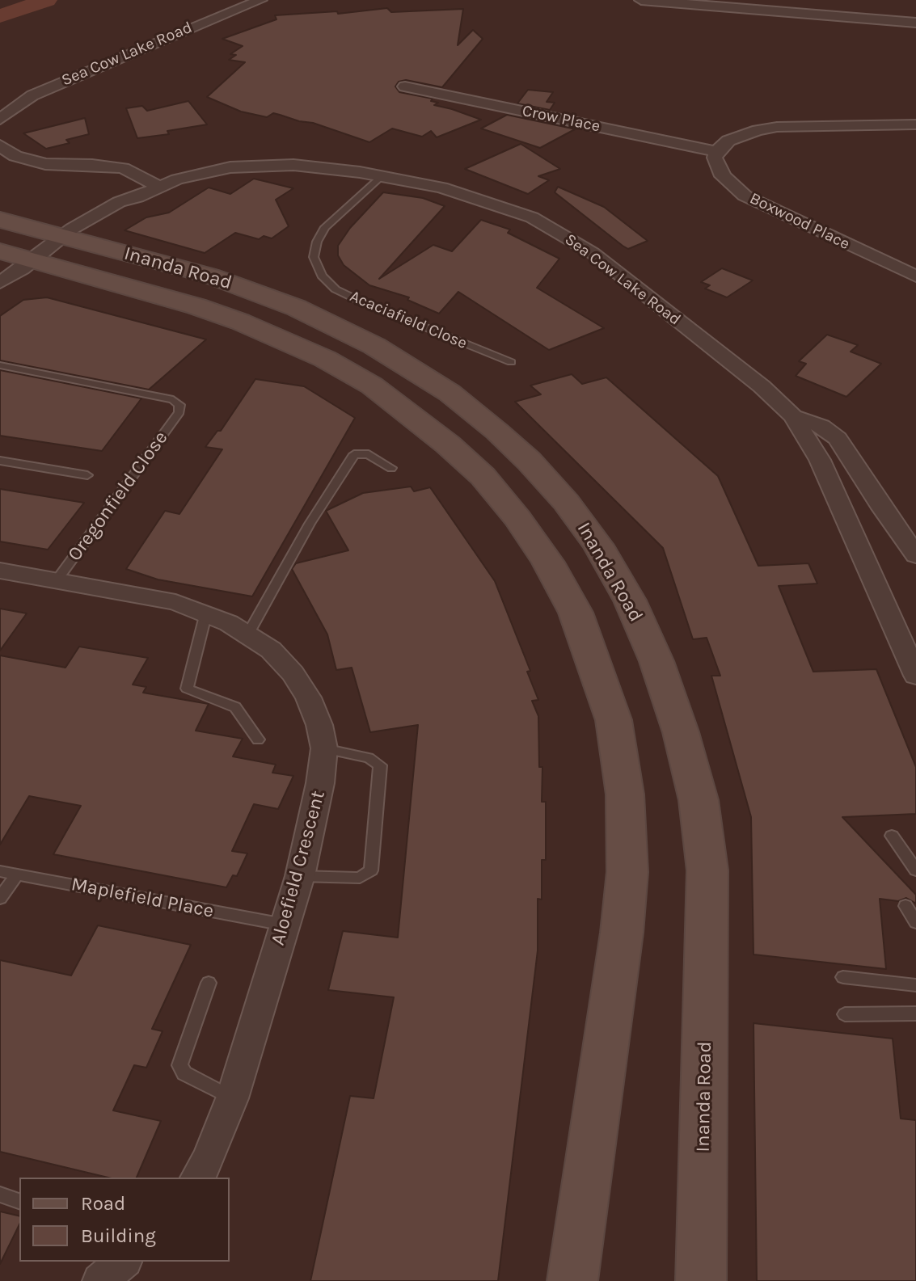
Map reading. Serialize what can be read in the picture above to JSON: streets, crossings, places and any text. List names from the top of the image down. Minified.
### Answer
{"streets":{"main road":["Inanda Road"],"street":["Sea Cow Lake Road","Crow Place","Boxwood Place","Aloefield Crescent"],"lane":["Acaciafield Close","Oregonfield Close","Maplefield Place"]},"crossings":[["Sea Cow Lake Road","Inanda Road"],["Sea Cow Lake Road","Acaciafield Close"],["Crow Place","Boxwood Place"],["Oregonfield Close","Aloefield Crescent"],["Aloefield Crescent","Maplefield Place"]],"legend":["Road","Building"]}
